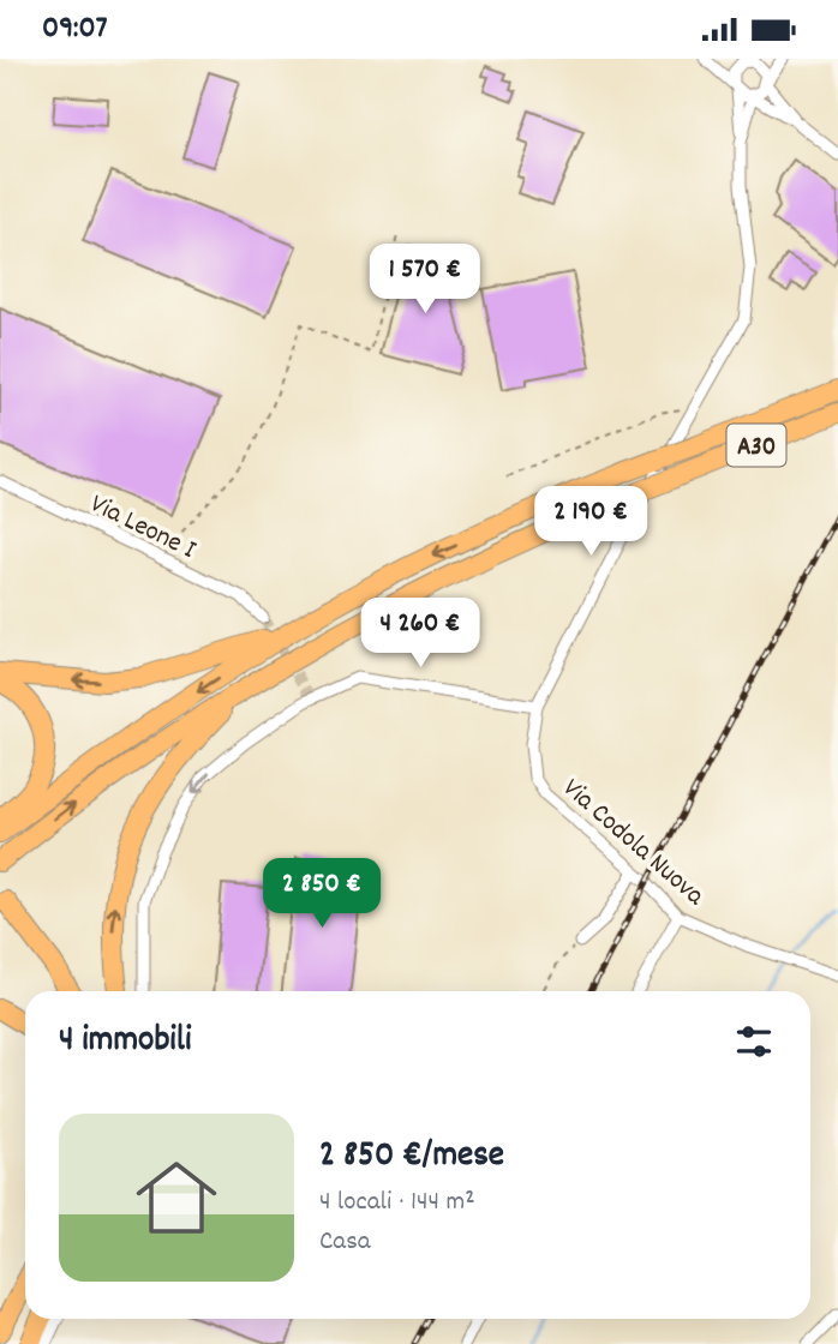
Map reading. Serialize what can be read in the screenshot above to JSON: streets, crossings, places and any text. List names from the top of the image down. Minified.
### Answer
{"streets":{"highway":["A30"],"street":["Via Leone I","Via Codola Nuova"]},"page":{"status":"09:07","price":["1 570 €","2 190 €","4 260 €","2 850 €"],"heading":"4 immobili","list":[{"name":"2 850 €/mese","note":"4 locali · 144 m² · Casa"}]}}
